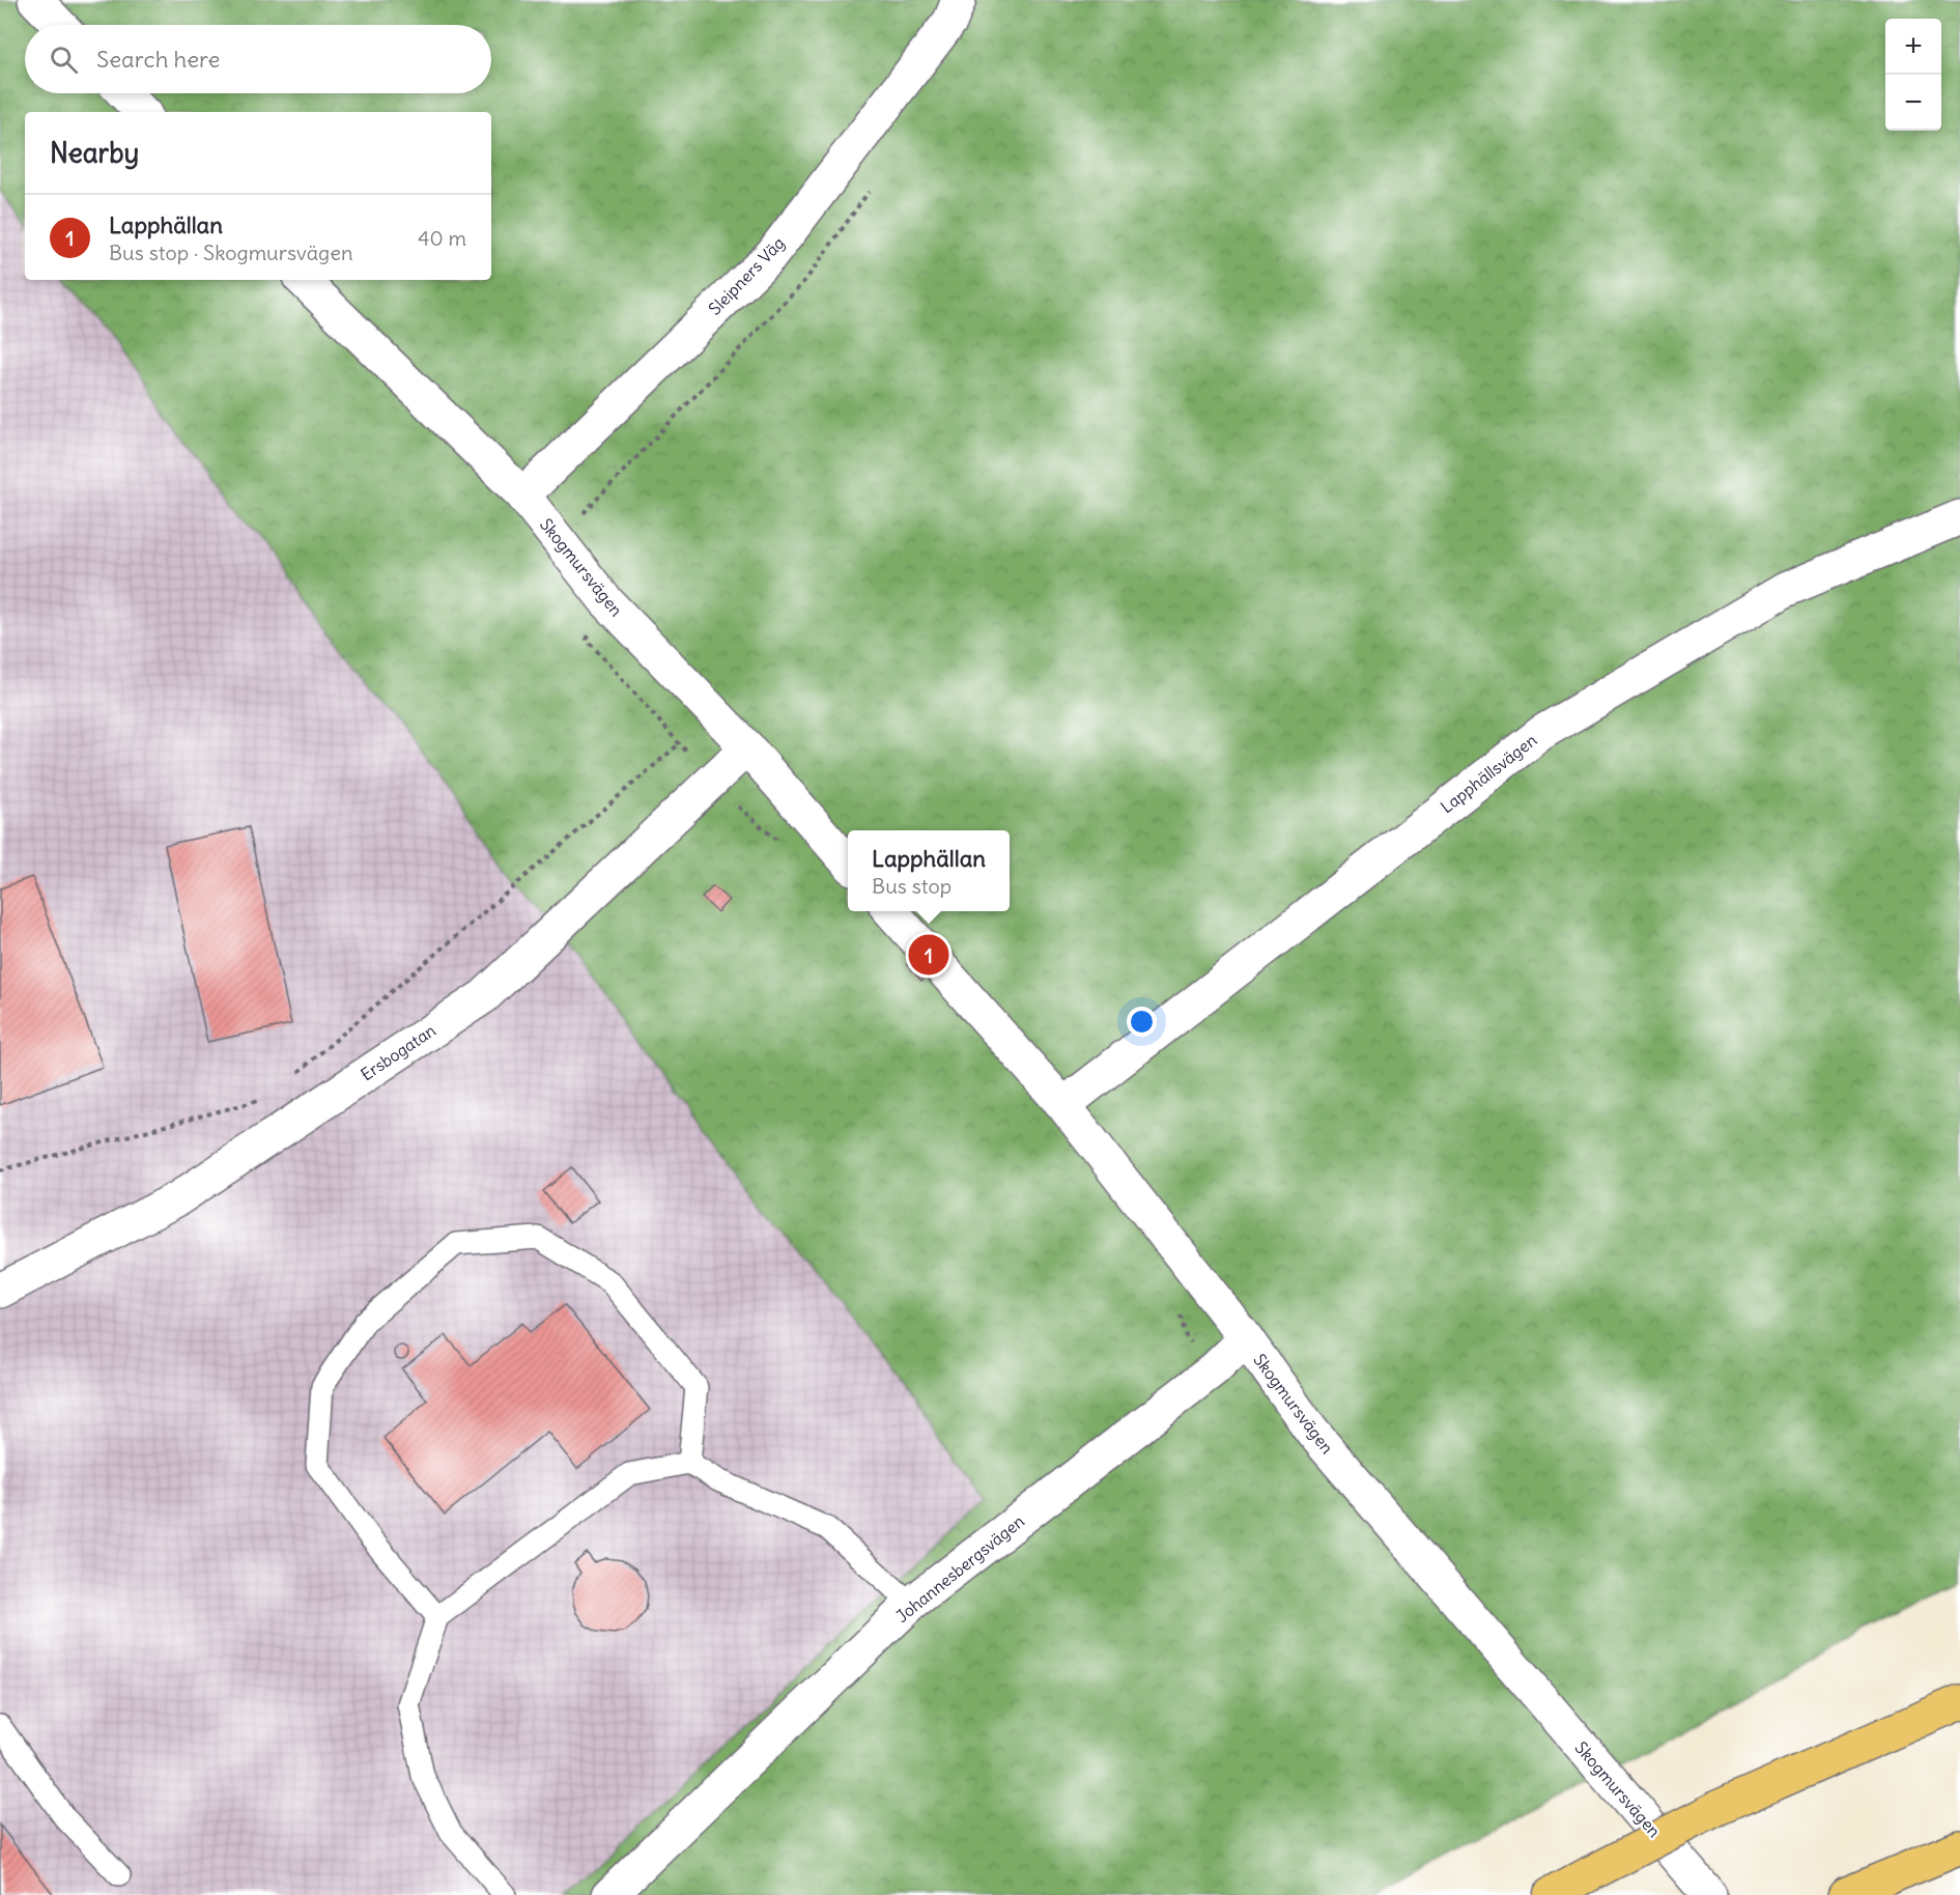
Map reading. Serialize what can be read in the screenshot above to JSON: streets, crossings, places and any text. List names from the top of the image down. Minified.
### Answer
{"streets":{"street":["Sleipners Väg","Skogmursvägen","Lapphällsvägen","Ersbogatan","Johannesbergsvägen"]},"crossings":[["Sleipners Väg","Skogmursvägen"],["Skogmursvägen","Lapphällsvägen"],["Skogmursvägen","Ersbogatan"],["Skogmursvägen","Johannesbergsvägen"]],"page":{"map_buttons":["+","−"],"search":"Search here","heading":"Nearby","list":[{"mark":"1","name":"Lapphällan","note":"Bus stop · Skogmursvägen","value":"40 m"}],"popup":["Lapphällan","Bus stop"],"pins":"1"}}
